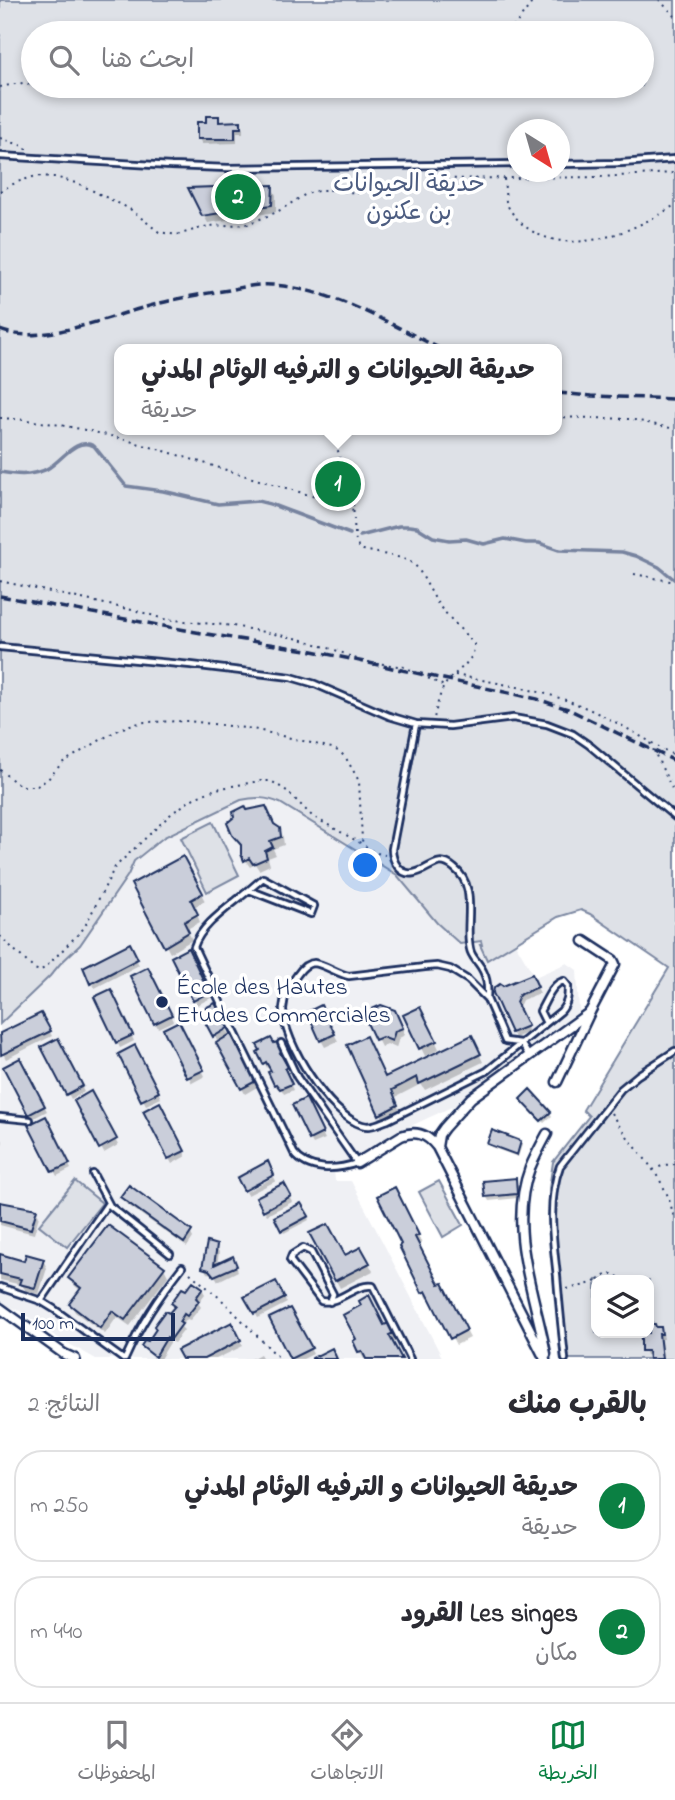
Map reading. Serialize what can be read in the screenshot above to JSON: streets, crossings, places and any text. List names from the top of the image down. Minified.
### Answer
{"parks":["حديقة الحيوانات بن عكنون"],"places":["École des Hautes Etudes Commerciales"],"scale_bar":"100 m","north":"bottom right","page":{"search":"ابحث هنا","pins":["2","1"],"popup":["حديقة الحيوانات و الترفيه الوئام المدني","حديقة"],"scale":"100 m","heading":["بالقرب منك","النتائج: 2"],"list":[{"mark":"1","name":"حديقة الحيوانات و الترفيه الوئام المدني","note":"حديقة","value":"250 m"},{"mark":"2","name":"Les singes القرود","note":"مكان","value":"440 m"}],"nav":["الخريطة","الاتجاهات","المحفوظات"]}}
